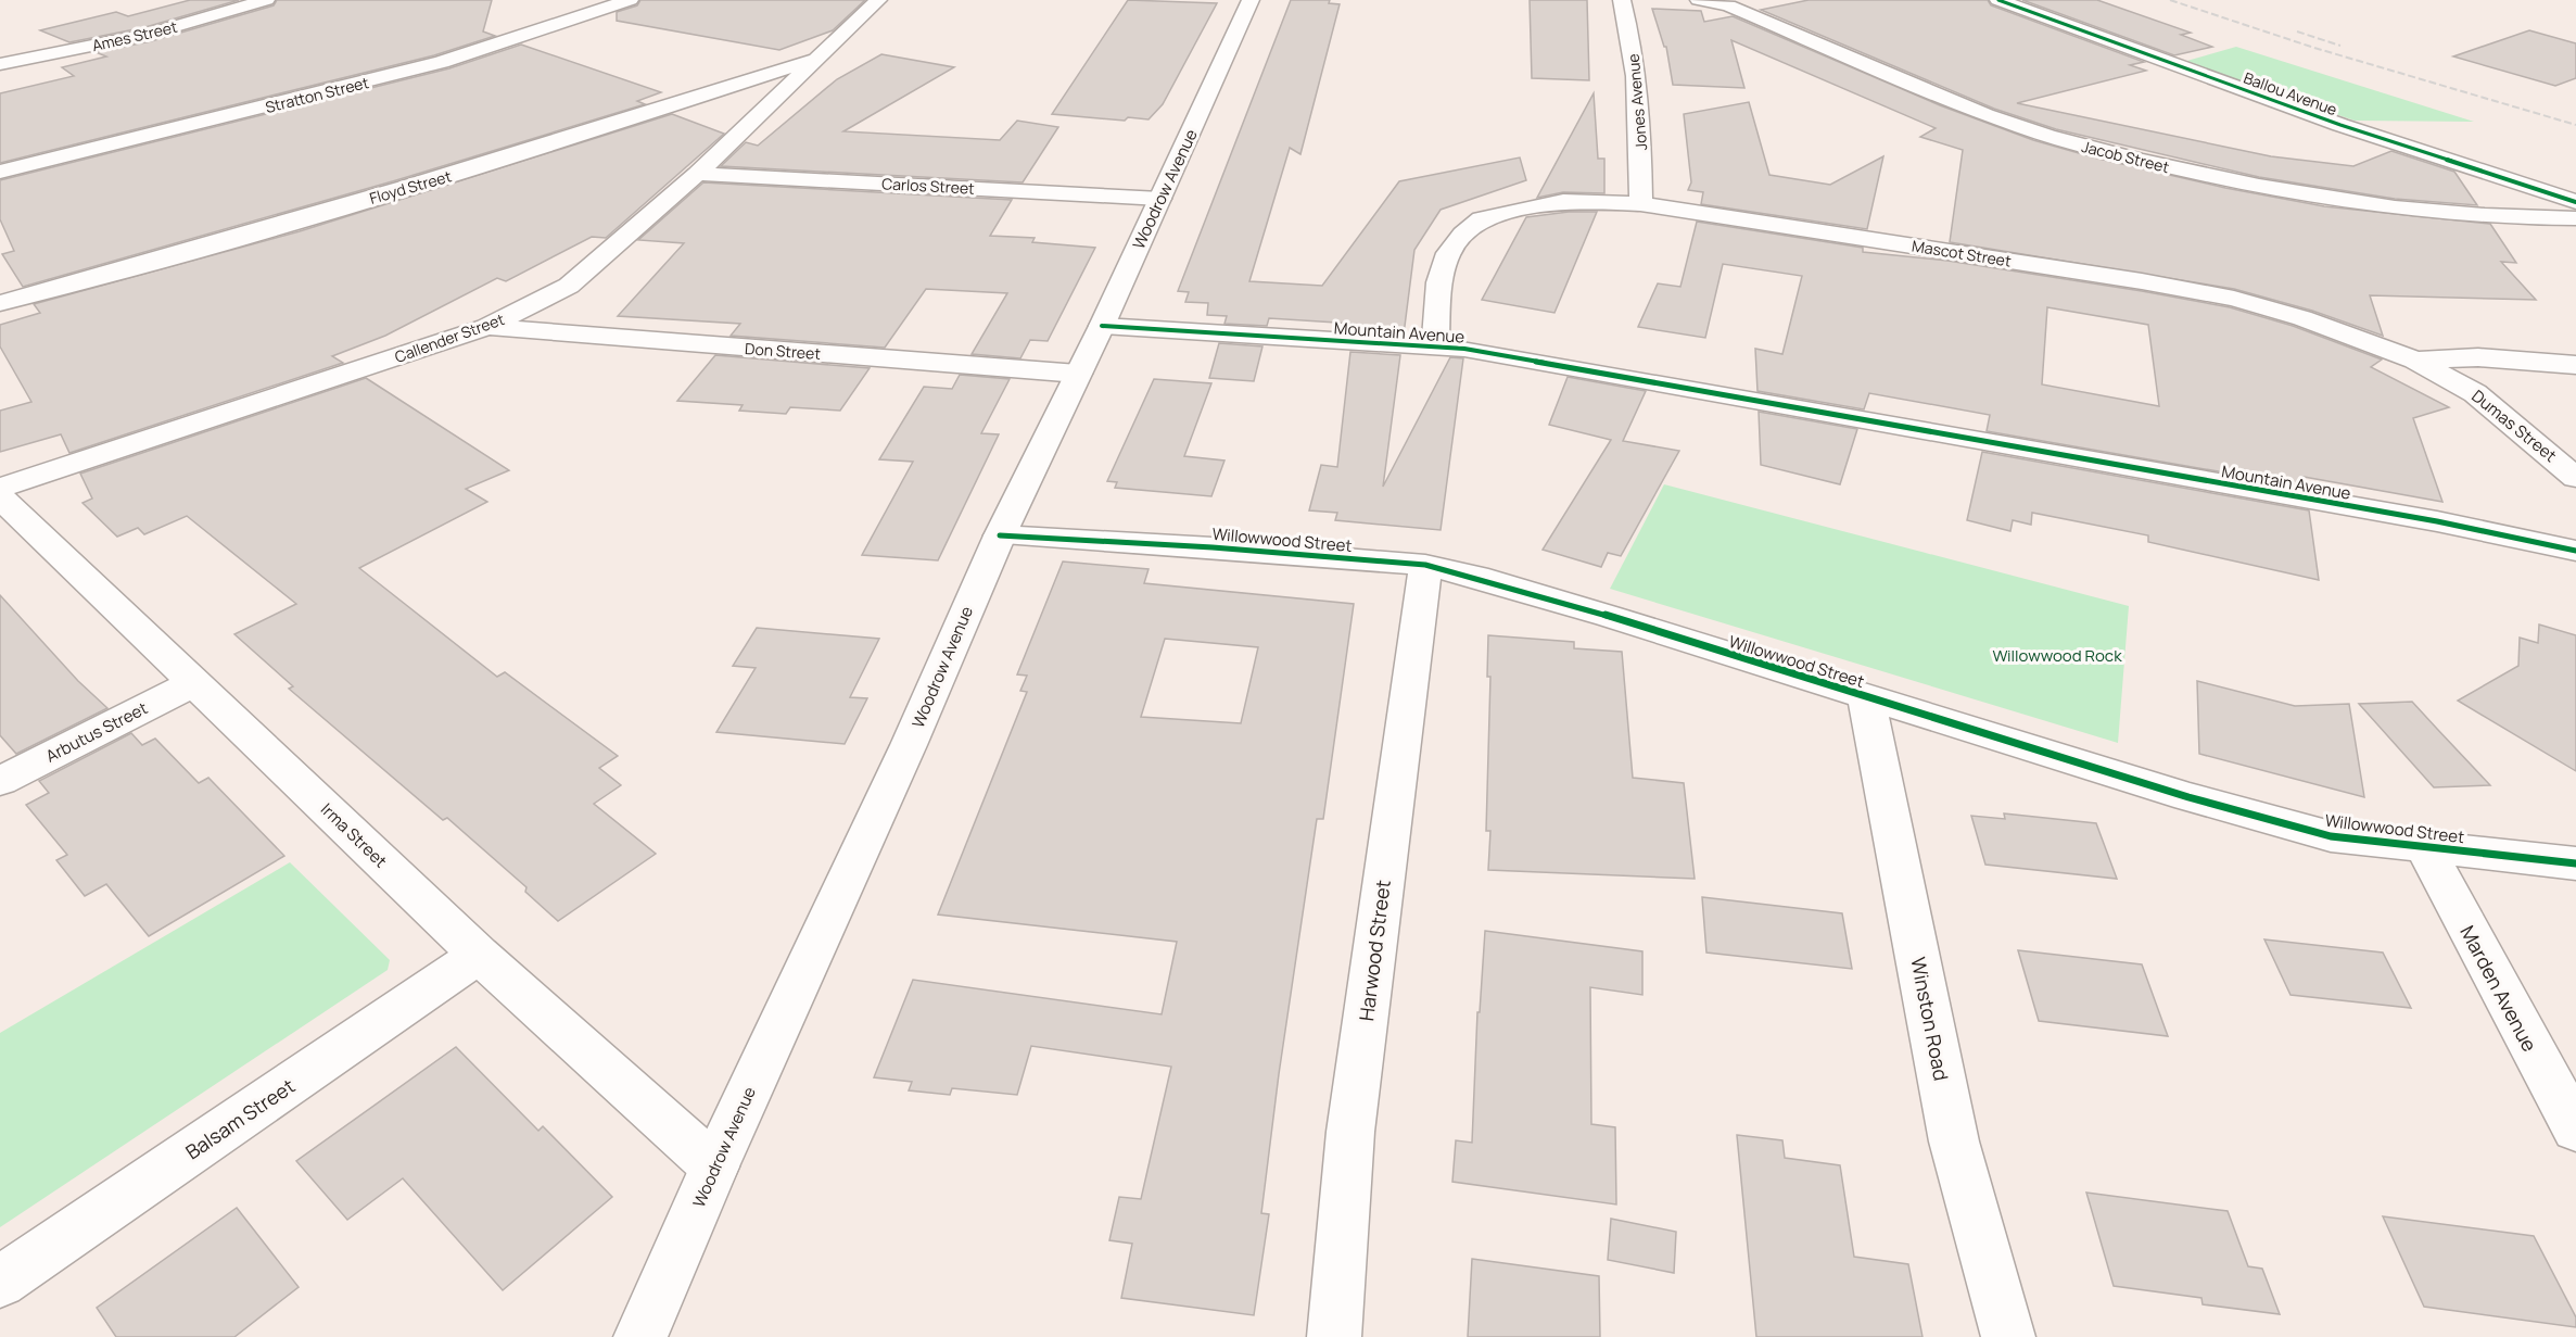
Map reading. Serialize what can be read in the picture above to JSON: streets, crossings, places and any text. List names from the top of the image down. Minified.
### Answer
{"streets":{"street":["Ames Street","Ballou Avenue","Stratton Street","Jones Avenue","Jacob Street","Carlos Street","Floyd Street","Woodrow Avenue","Mascot Street","Mountain Avenue","Callender Street","Don Street","Dumas Street","Willowwood Street","Arbutus Street","Irma Street","Harwood Street","Marden Avenue","Winston Road","Balsam Street"]},"crossings":[["Jones Avenue","Mascot Street"],["Carlos Street","Woodrow Avenue"],["Carlos Street","Callender Street"],["Floyd Street","Callender Street"],["Woodrow Avenue","Mountain Avenue"],["Woodrow Avenue","Don Street"],["Woodrow Avenue","Willowwood Street"],["Woodrow Avenue","Irma Street"],["Mascot Street","Mountain Avenue"],["Mascot Street","Dumas Street"],["Callender Street","Don Street"],["Willowwood Street","Harwood Street"],["Willowwood Street","Marden Avenue"],["Willowwood Street","Winston Road"],["Arbutus Street","Irma Street"],["Irma Street","Balsam Street"]],"parks":["Willowwood Rock"]}
